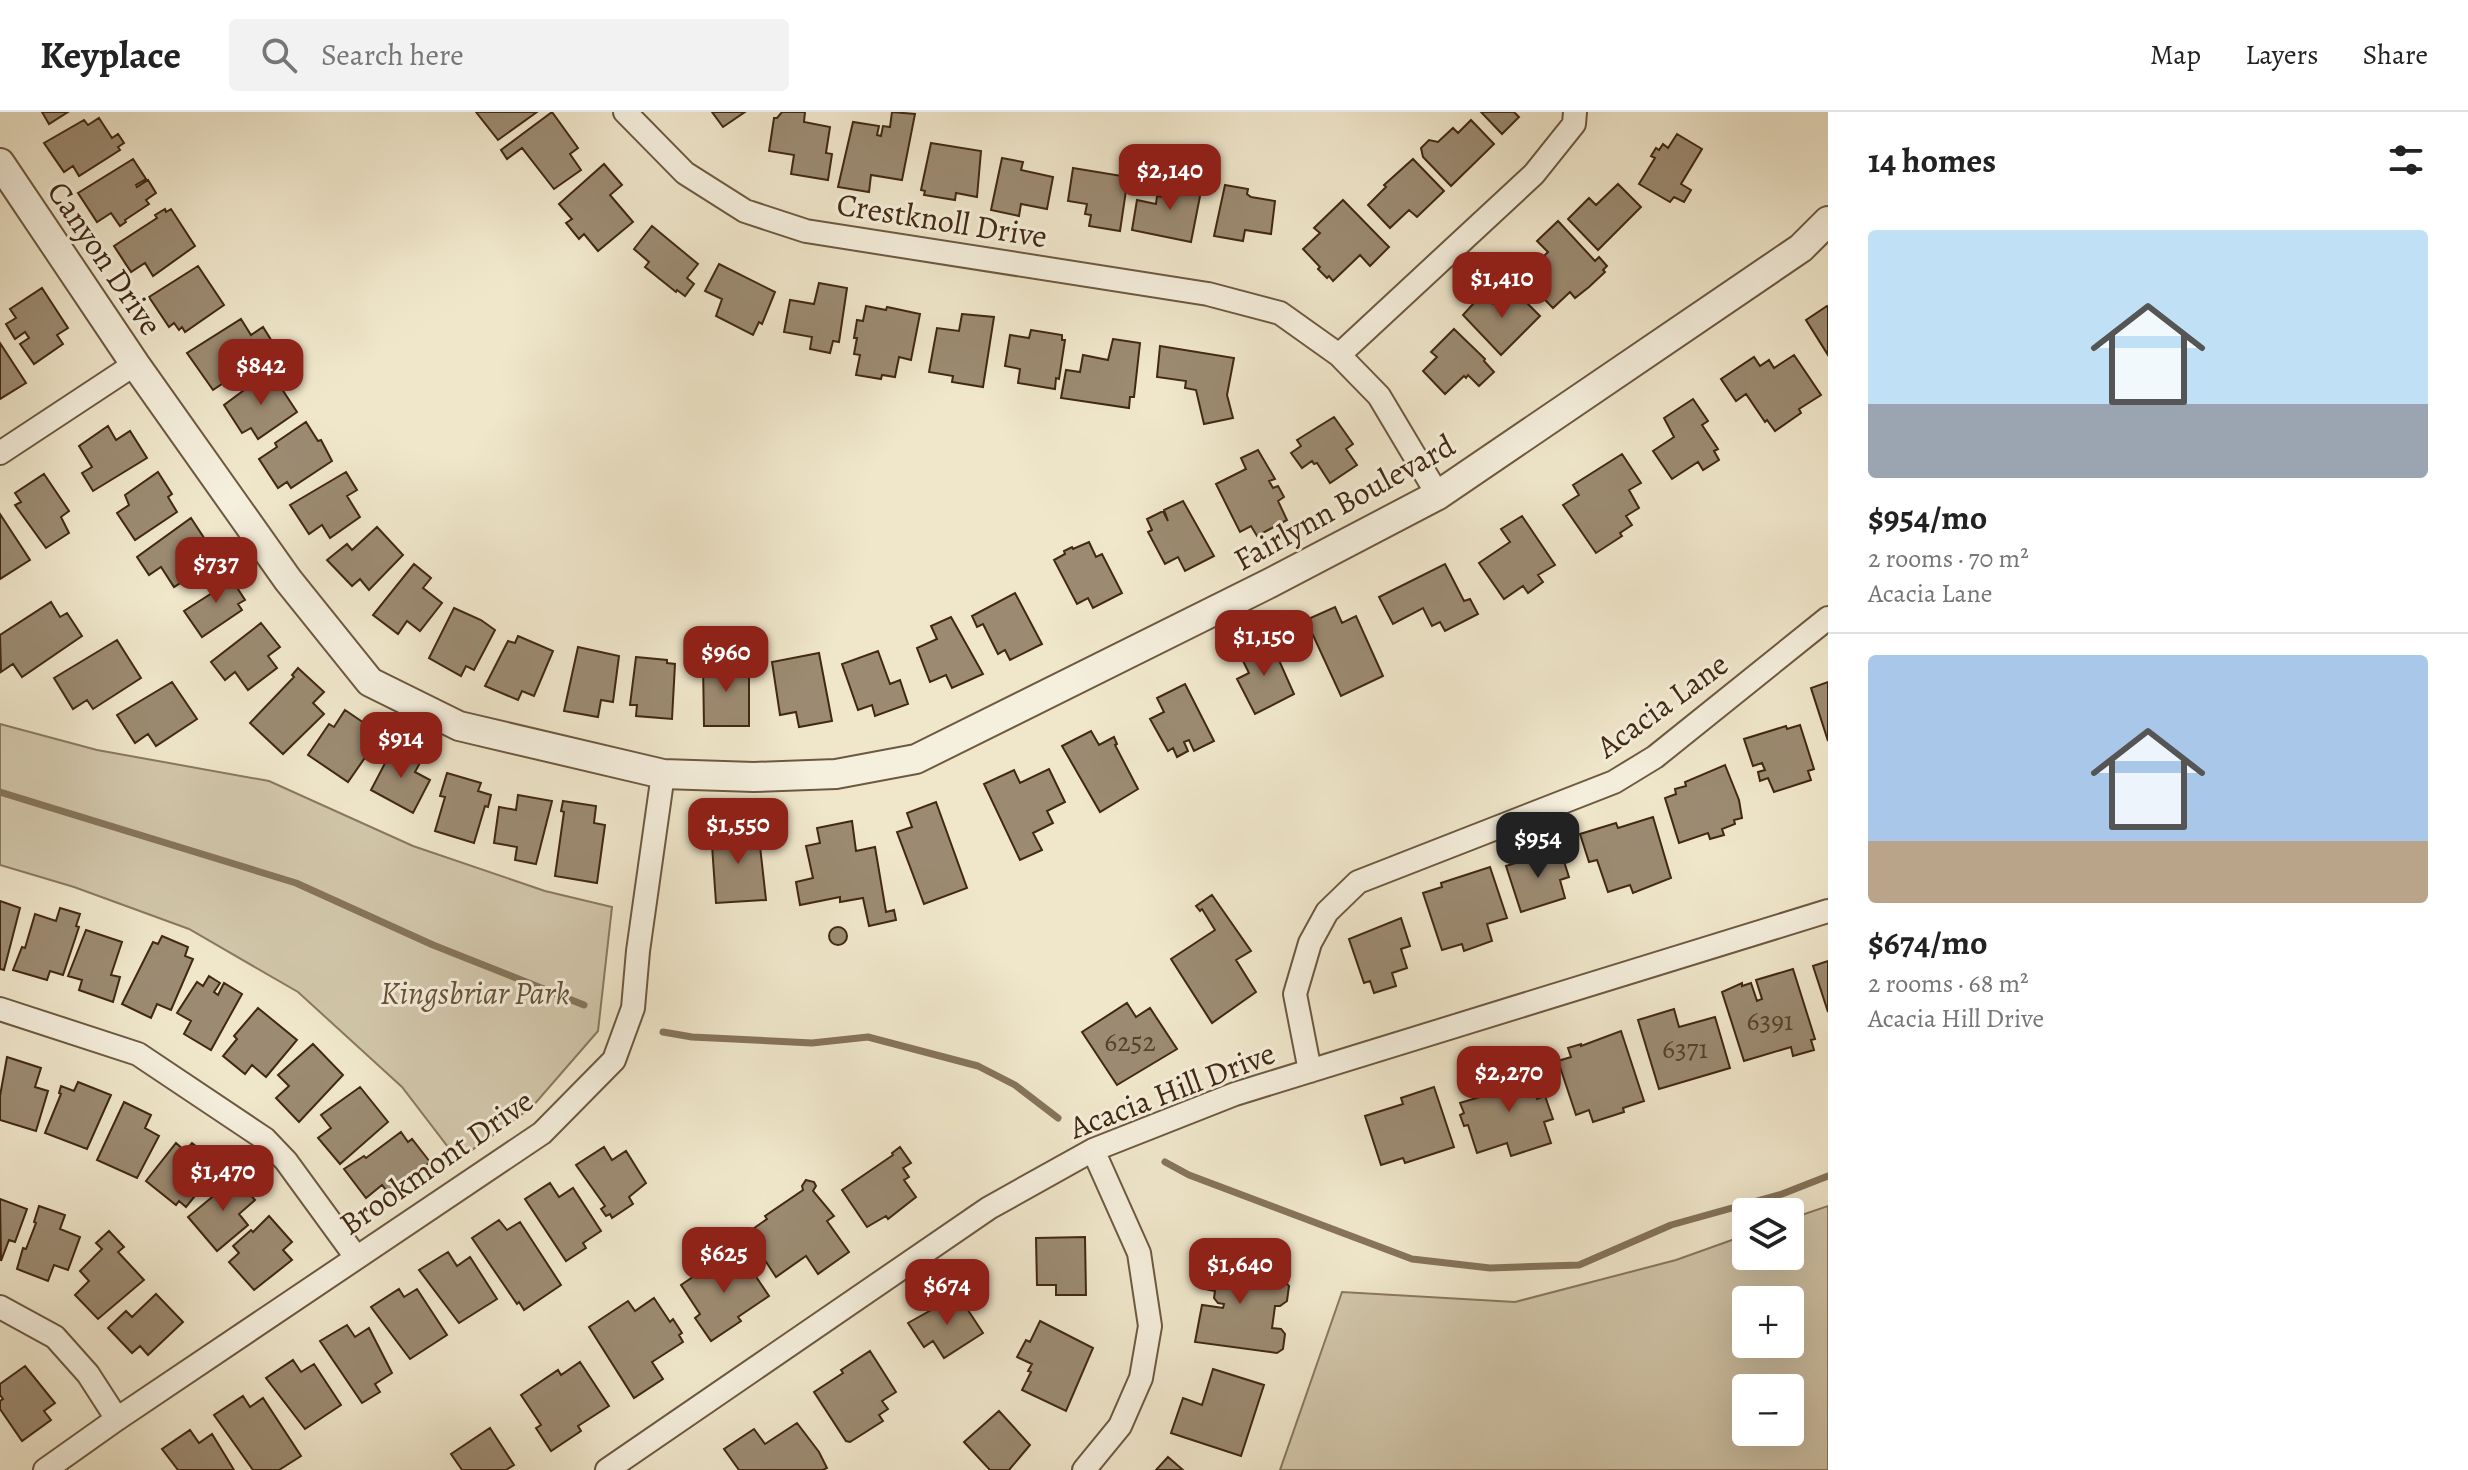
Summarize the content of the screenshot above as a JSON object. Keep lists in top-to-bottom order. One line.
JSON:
{"streets":{"street":["Crestknoll Drive","Canyon Drive","Fairlynn Boulevard","Acacia Lane","Acacia Hill Drive","Brookmont Drive"]},"crossings":[["Crestknoll Drive","Fairlynn Boulevard"],["Canyon Drive","Fairlynn Boulevard"],["Canyon Drive","Brookmont Drive"],["Fairlynn Boulevard","Brookmont Drive"],["Acacia Lane","Acacia Hill Drive"]],"parks":["Kingsbriar Park"],"house_numbers":["6391","6252","6371"],"page":{"header":"Keyplace","search":"Search here","nav":["Map","Layers","Share"],"heading":"14 homes","price":["$2,140","$1,410","$842","$737","$1,150","$960","$914","$1,550","$954","$2,270","$1,470","$625","$1,640","$674"],"list":[{"name":"$954/mo","note":"2 rooms · 70 m² · Acacia Lane"},{"name":"$674/mo","note":"2 rooms · 68 m² · Acacia Hill Drive"}],"map_buttons":["+","−"]}}
